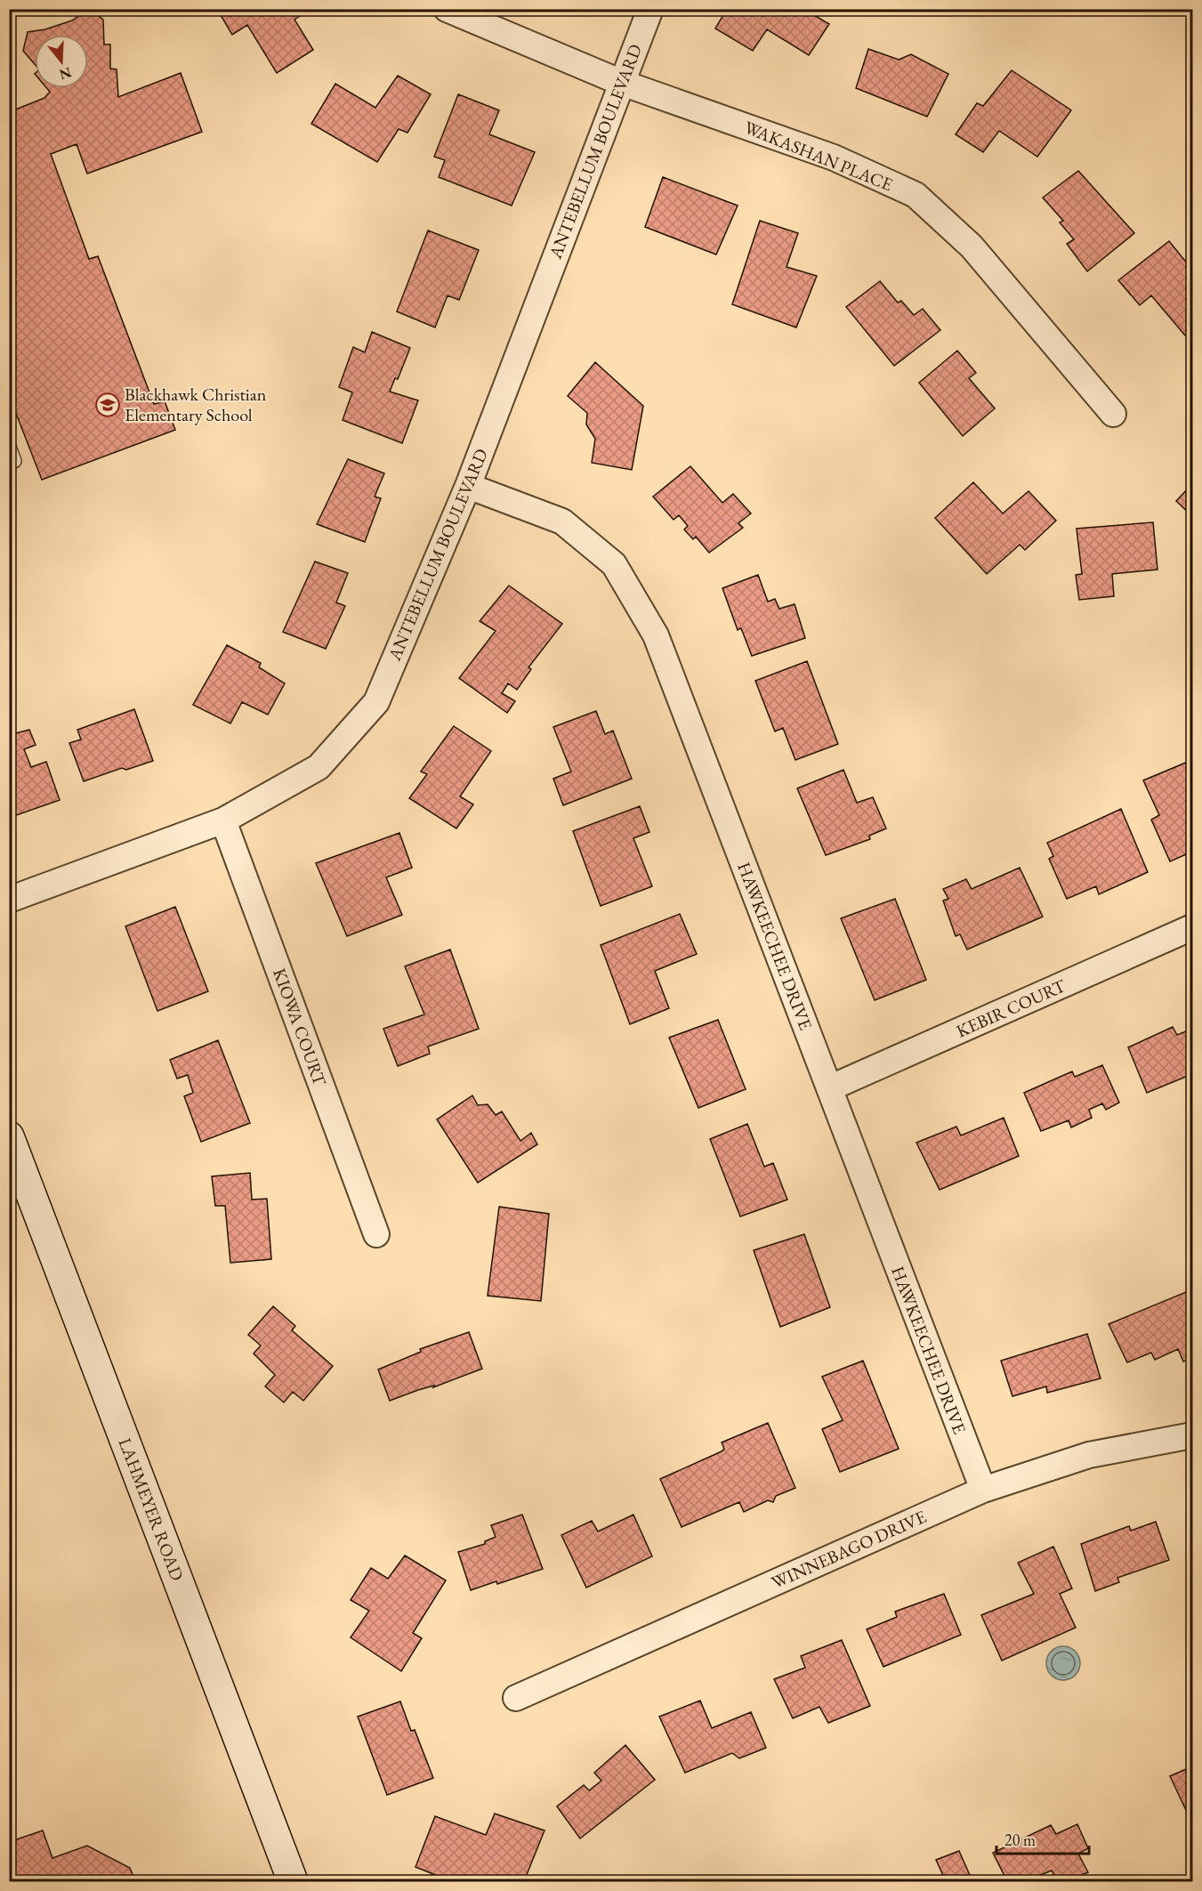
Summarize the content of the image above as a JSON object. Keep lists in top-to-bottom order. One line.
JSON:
{"streets":{"street":["ANTEBELLUM BOULEVARD","WAKASHAN PLACE","HAWKEECHEE DRIVE","KEBIR COURT","KIOWA COURT","LAHMEYER ROAD","WINNEBAGO DRIVE"]},"crossings":[["ANTEBELLUM BOULEVARD","WAKASHAN PLACE"],["ANTEBELLUM BOULEVARD","HAWKEECHEE DRIVE"],["ANTEBELLUM BOULEVARD","KIOWA COURT"],["HAWKEECHEE DRIVE","KEBIR COURT"],["HAWKEECHEE DRIVE","WINNEBAGO DRIVE"]],"places":{"school or university":["Blackhawk Christian Elementary School"]},"scale_bar":"20 m","north":"bottom"}
